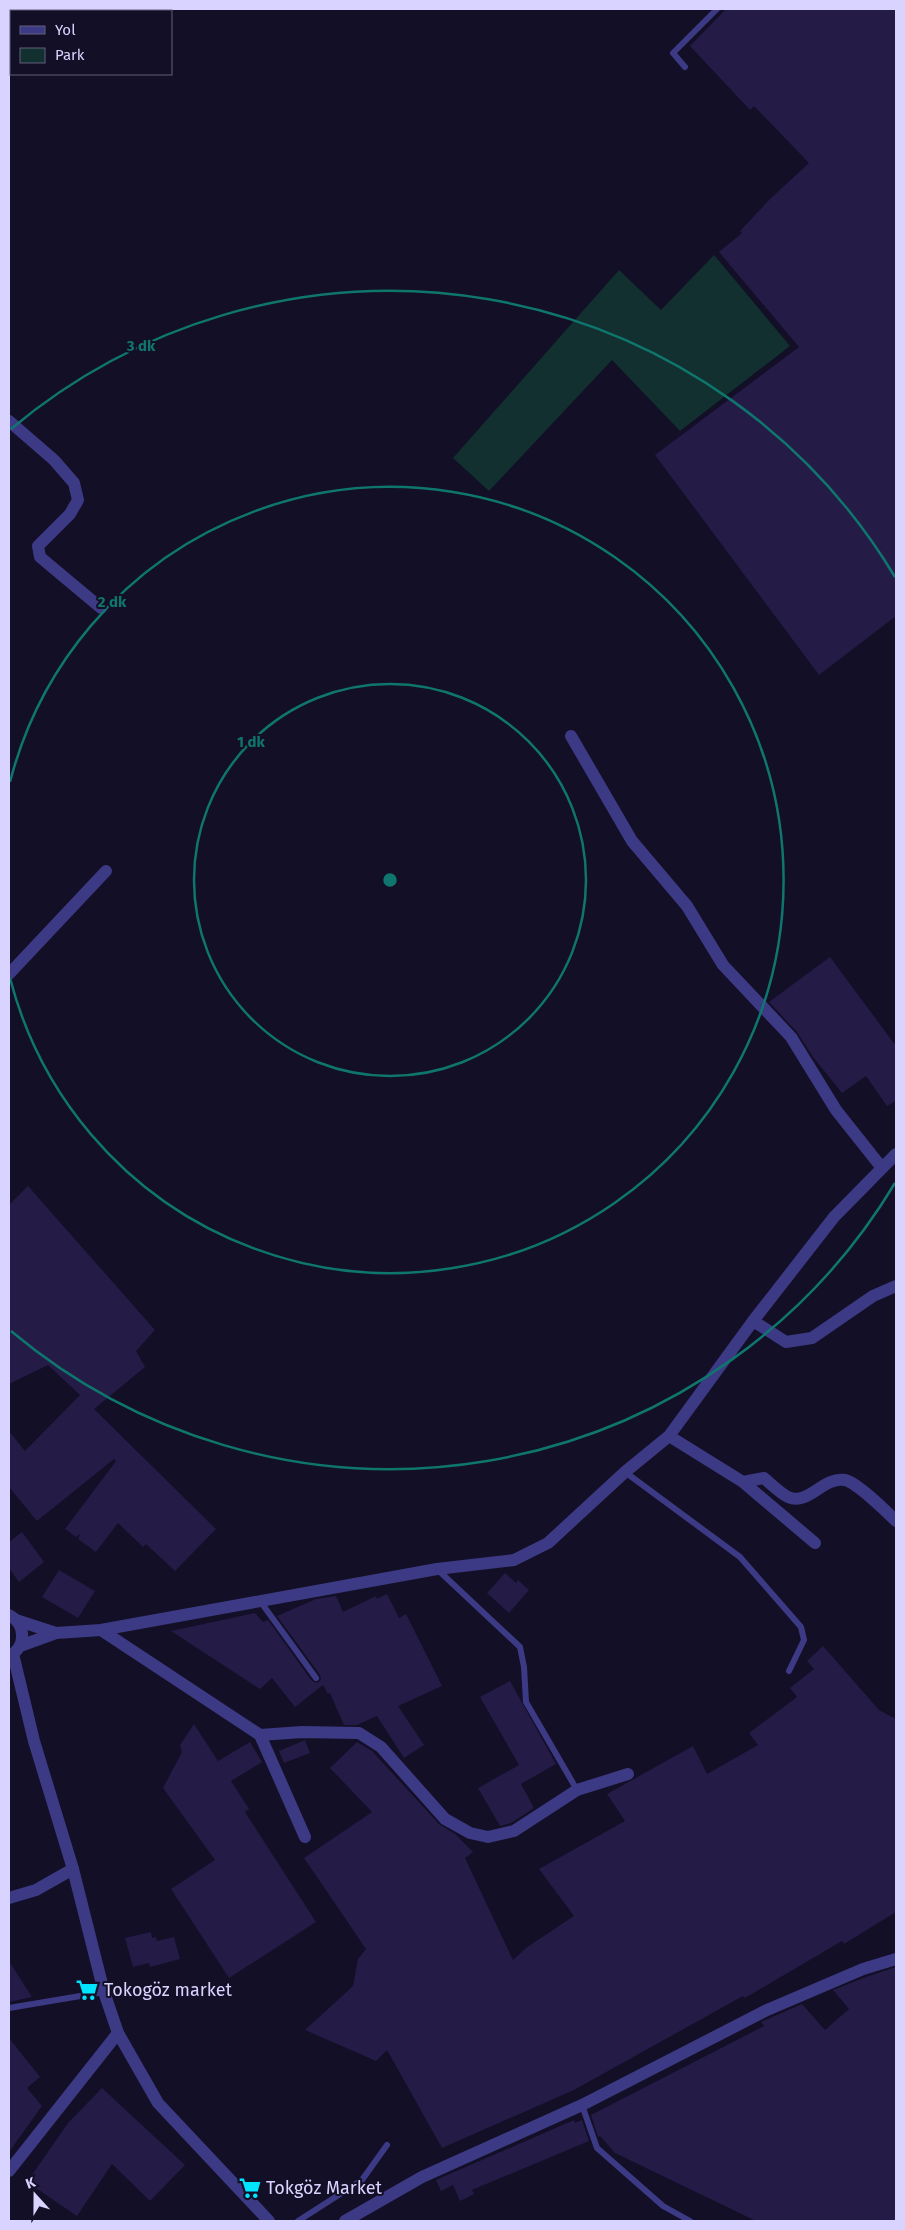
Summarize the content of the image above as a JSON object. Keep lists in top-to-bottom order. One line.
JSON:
{"places":{"supermarket":["Tokogöz market","Tokgöz Market"]},"legend":["Yol","Park"],"north":"top","rings":["3 dk","2 dk","1 dk"]}
